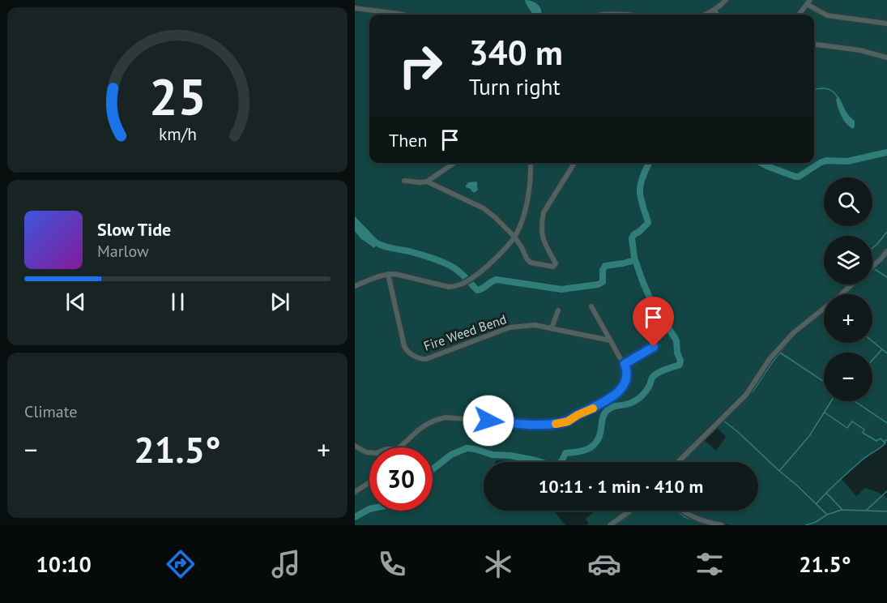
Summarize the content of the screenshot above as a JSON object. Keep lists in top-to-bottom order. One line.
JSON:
{"streets":{"street":["Fire Weed Bend"]},"page":{"turn":["340 m","Turn right"],"then":"Then","map_buttons":["+","−"],"song":["Slow Tide","Marlow"],"tile":"Climate","heat":["−","21.5°","+"],"limit":"30","trip":"10:11 · 1 min · 410 m","tabs":["10:10","21.5°"],"gauge":["25","km/h"]}}
